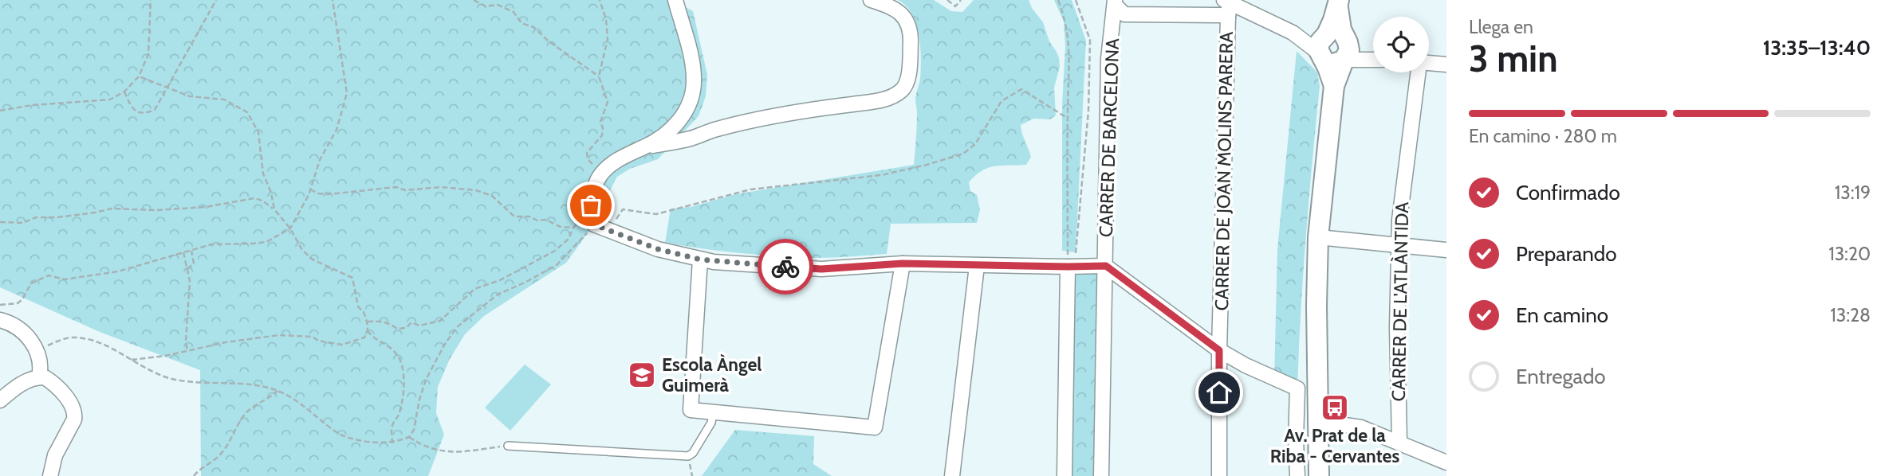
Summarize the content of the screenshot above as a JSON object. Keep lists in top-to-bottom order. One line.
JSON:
{"streets":{"street":["CARRER DE BARCELONA","CARRER DE JOAN MOLINS PARERA","CARRER DE L'ATLÀNTIDA"]},"places":{"school or university":["Escola Àngel Guimerà"],"bus stop":["Av. Prat de la Riba - Cervantes"]},"page":{"heading":["3 min","Llega en","13:35–13:40"],"bar":"En camino · 280 m","list":[["Confirmado","13:19"],["Preparando","13:20"],["En camino","13:28"],"Entregado"]}}
